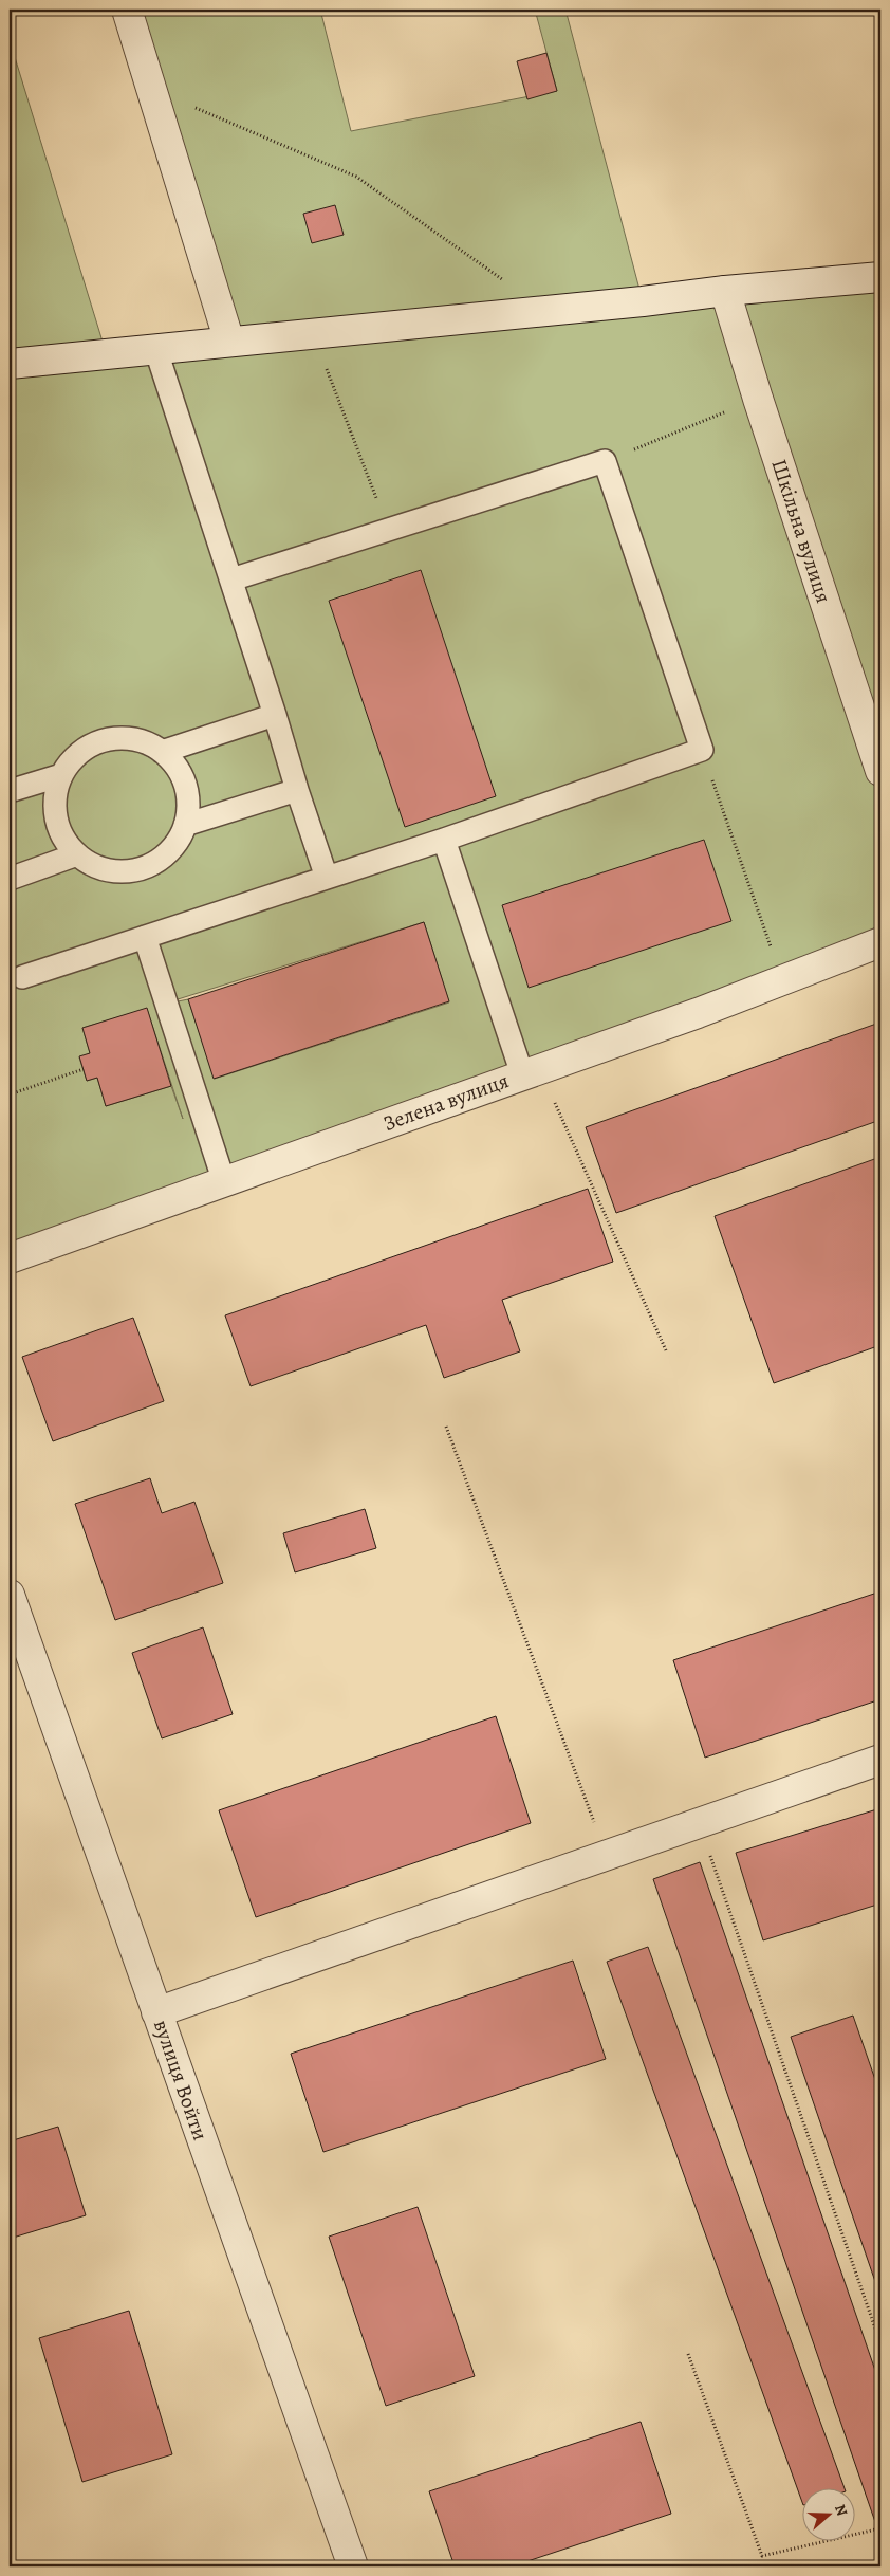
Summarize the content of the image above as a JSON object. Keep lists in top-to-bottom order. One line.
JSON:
{"streets":{"street":["Шкільна вулиця","Зелена вулиця","вулиця Войти"]},"north":"right"}
